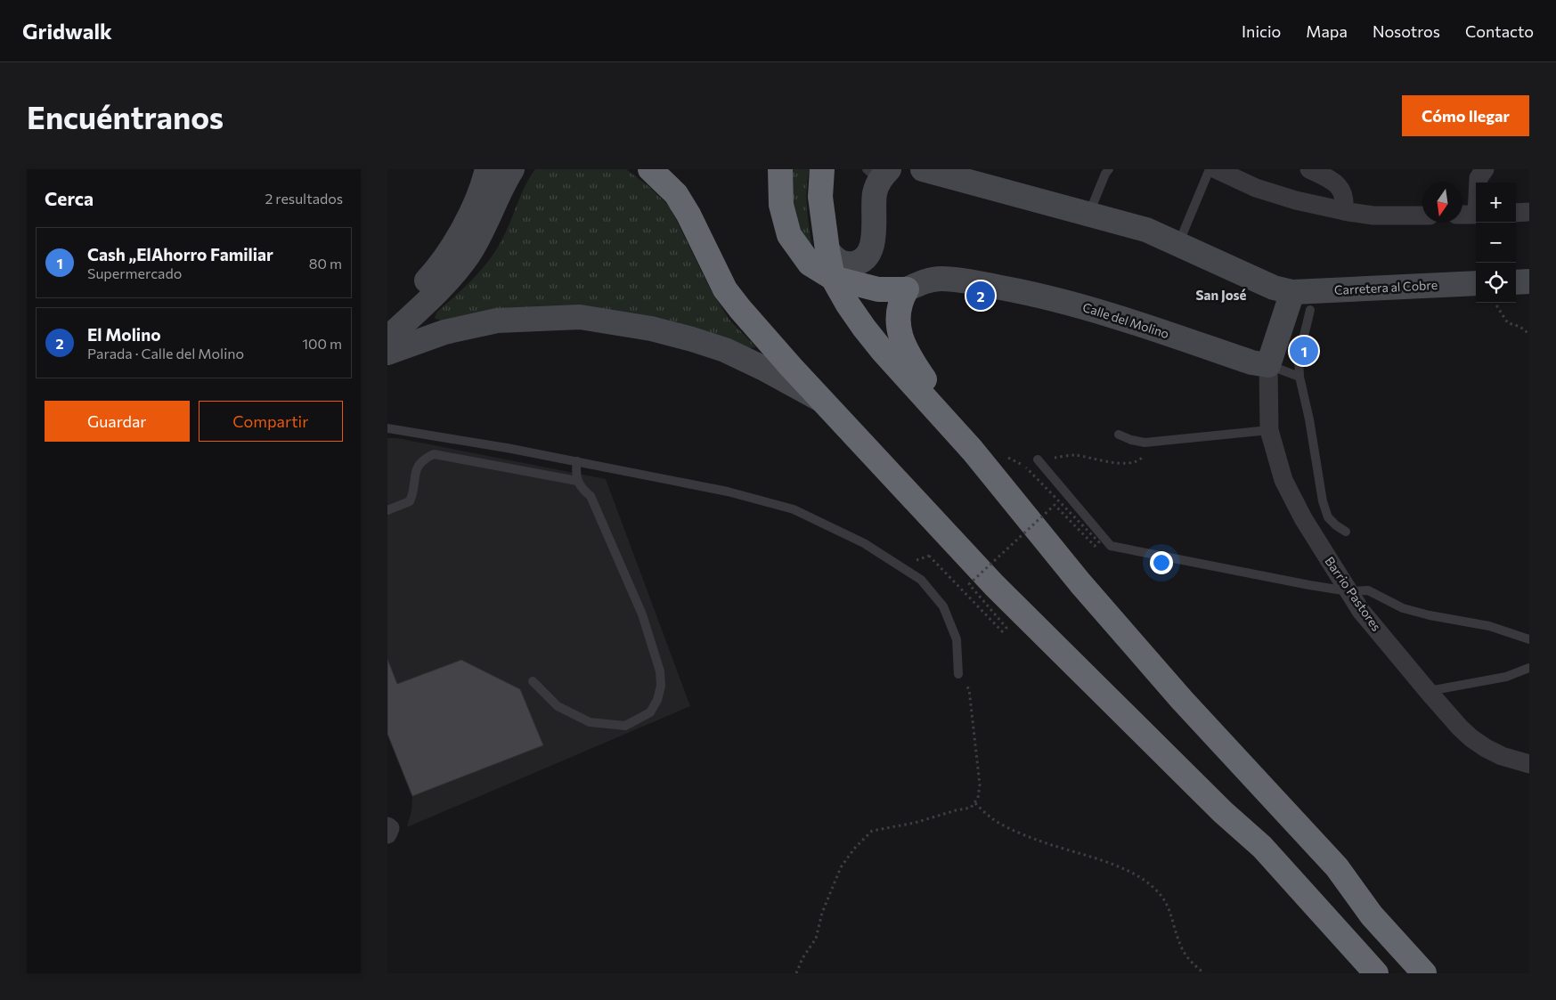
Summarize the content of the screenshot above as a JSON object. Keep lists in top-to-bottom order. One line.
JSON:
{"streets":{"street":["Carretera al Cobre","Calle del Molino","Barrio Pastores"]},"crossings":[["Calle del Molino","Barrio Pastores"]],"districts":["San José"],"north":"bottom","page":{"header":"Gridwalk","nav":["Inicio","Mapa","Nosotros","Contacto"],"buttons":["Cómo llegar",["Guardar","Compartir"]],"title":"Encuéntranos","heading":["Cerca","2 resultados"],"map_buttons":["+","−"],"list":[{"mark":"1","name":"Cash „ElAhorro Familiar","note":"Supermercado","value":"80 m"},{"mark":"2","name":"El Molino","note":"Parada · Calle del Molino","value":"100 m"}],"pins":["2","1"]}}
